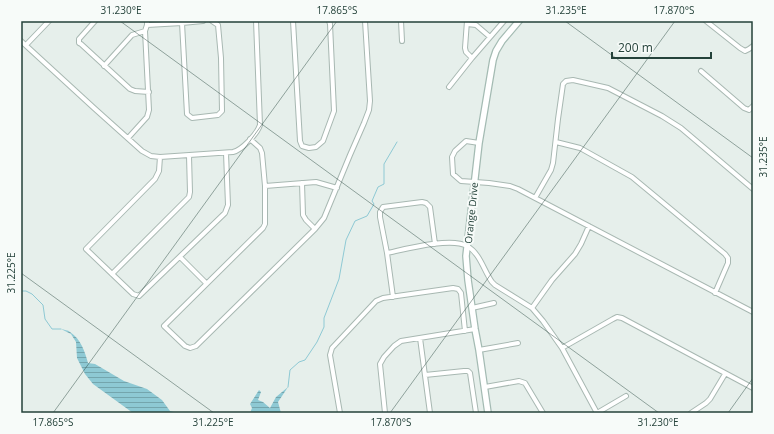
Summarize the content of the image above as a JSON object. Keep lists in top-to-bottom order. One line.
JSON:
{"streets":{"street":["Orange Drive"]},"scale_bar":"200 m","coordinates":["31.230°E","17.865°S","31.235°E","17.870°S","31.225°E"]}
